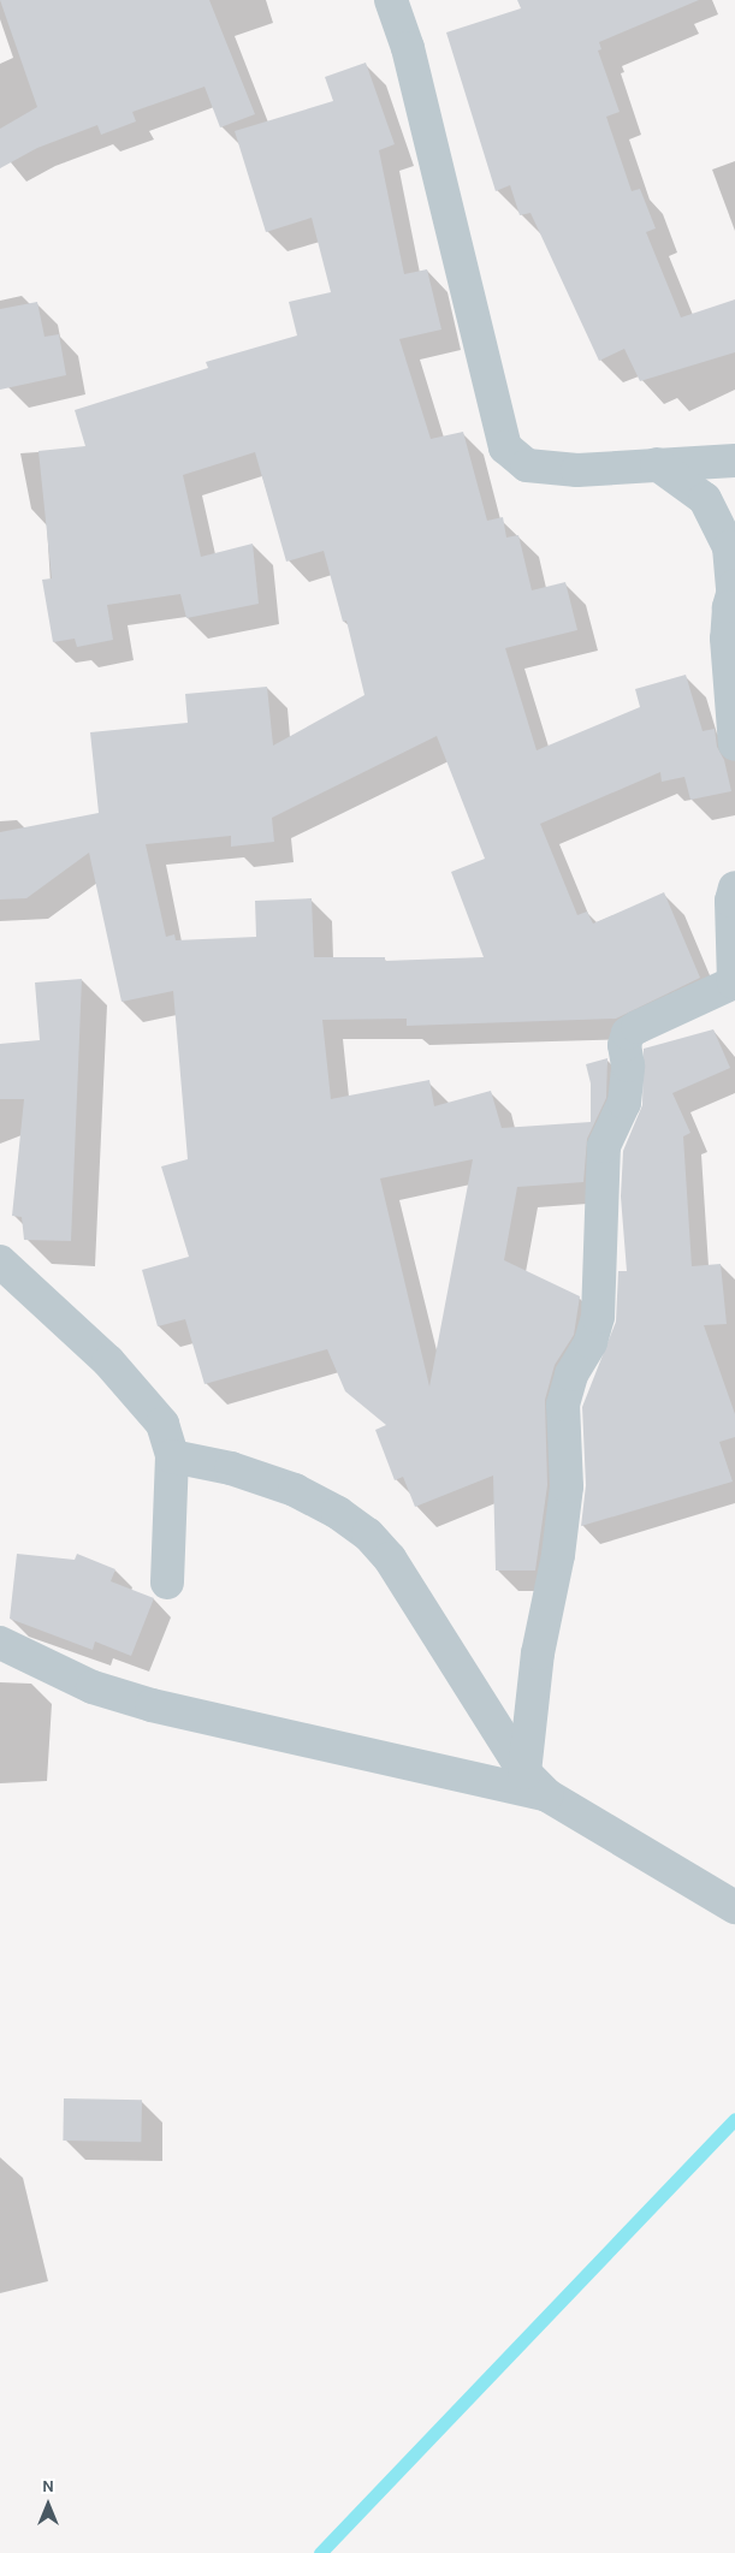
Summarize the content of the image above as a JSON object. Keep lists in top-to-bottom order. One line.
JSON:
{"north":"top"}
